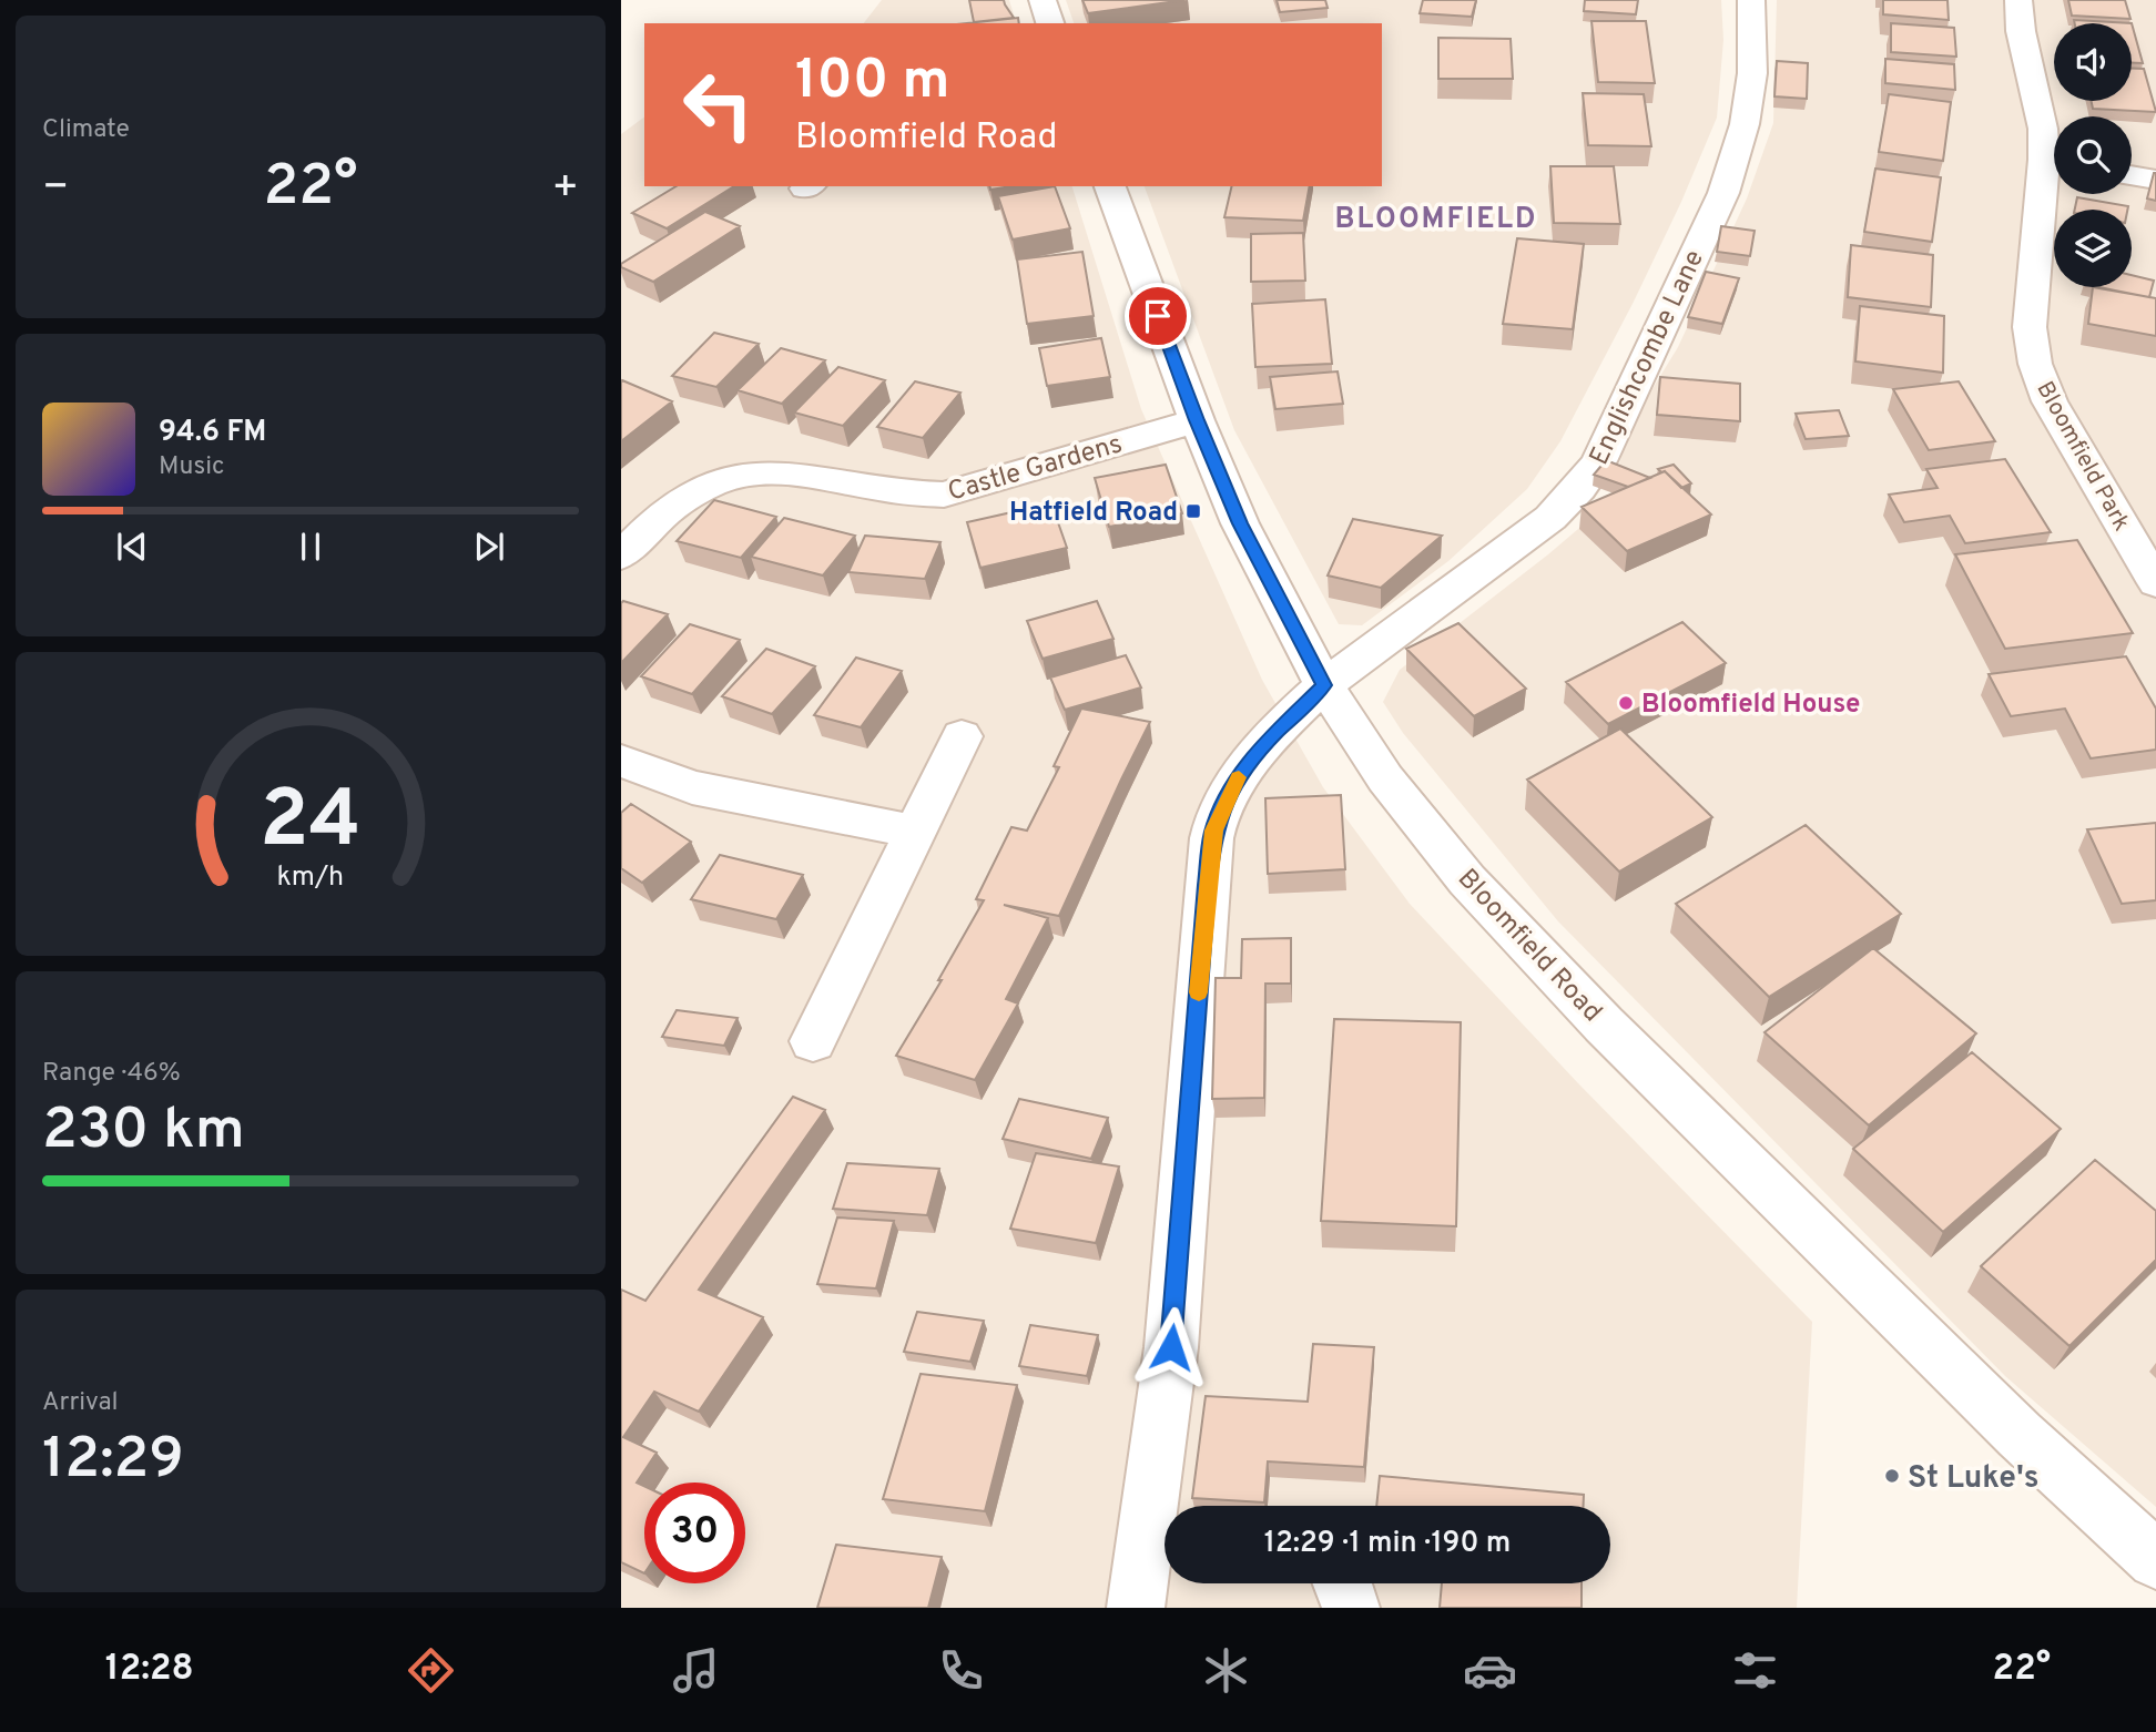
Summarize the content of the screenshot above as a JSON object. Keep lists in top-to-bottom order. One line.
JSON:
{"streets":{"street":["Englishcombe Lane","Bloomfield Park","Castle Gardens","Bloomfield Road"]},"crossings":[["Englishcombe Lane","Bloomfield Road"],["Castle Gardens","Bloomfield Road"]],"districts":["BLOOMFIELD"],"places":{"transit":["Hatfield Road"],"other":["Bloomfield House","St Luke's"]},"page":{"tile":["Climate",["Range · 46%","230 km"],["Arrival","12:29"]],"turn":["100 m","Bloomfield Road"],"heat":["−","22°","+"],"song":["94.6 FM","Music"],"limit":"30","trip":"12:29 · 1 min · 190 m","tabs":["12:28","22°"],"gauge":["24","km/h"]}}
